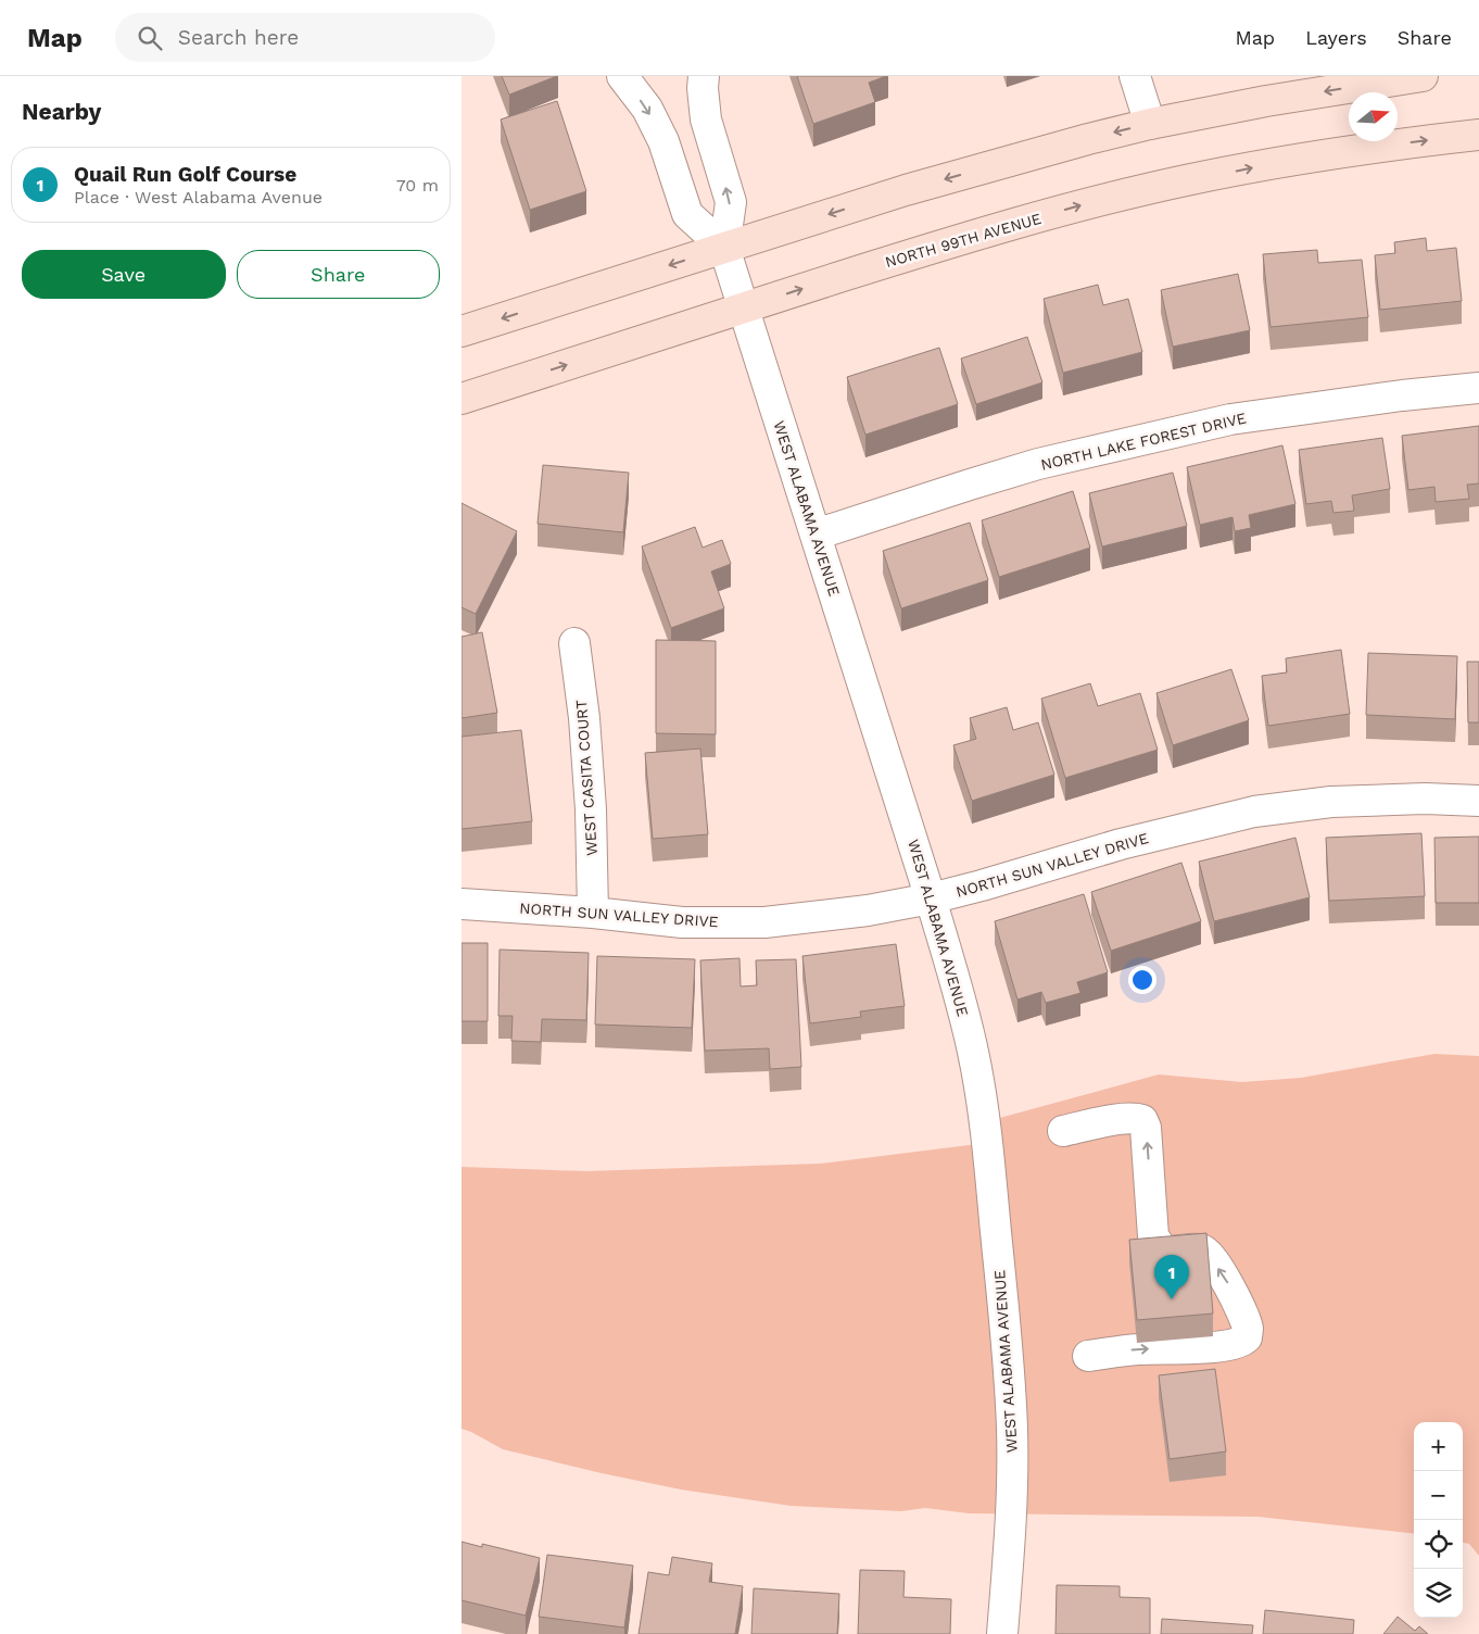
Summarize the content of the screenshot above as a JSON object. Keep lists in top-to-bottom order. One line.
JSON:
{"streets":{"main road":["NORTH 99TH AVENUE"],"street":["NORTH LAKE FOREST DRIVE","WEST ALABAMA AVENUE","WEST CASITA COURT","NORTH SUN VALLEY DRIVE"]},"crossings":[["NORTH 99TH AVENUE","WEST ALABAMA AVENUE"],["NORTH LAKE FOREST DRIVE","WEST ALABAMA AVENUE"],["WEST ALABAMA AVENUE","NORTH SUN VALLEY DRIVE"],["WEST CASITA COURT","NORTH SUN VALLEY DRIVE"]],"north":"right","page":{"header":"Map","search":"Search here","nav":["Map","Layers","Share"],"heading":"Nearby","list":[{"mark":"1","name":"Quail Run Golf Course","note":"Place · West Alabama Avenue","value":"70 m"}],"buttons":["Save","Share"],"pins":"1","map_buttons":["+","−"]}}
